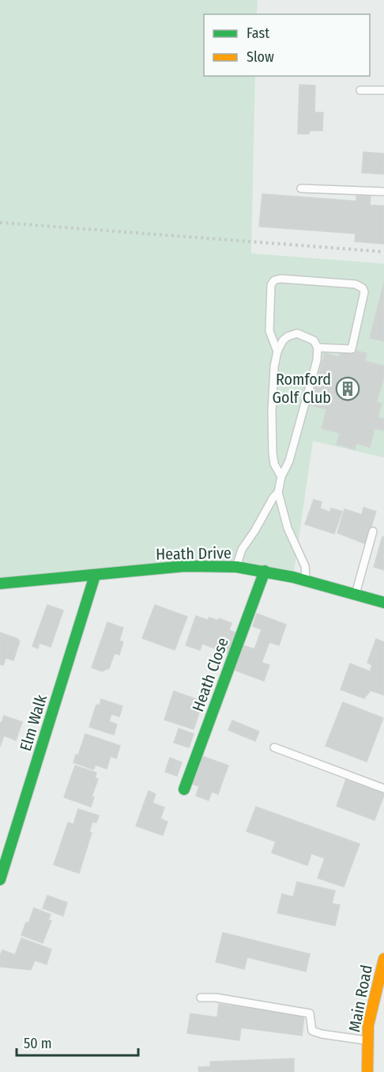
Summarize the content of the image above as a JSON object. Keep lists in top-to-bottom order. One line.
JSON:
{"streets":{"street":["Heath Drive","Heath Close","Elm Walk","Main Road"]},"crossings":[["Heath Drive","Heath Close"],["Heath Drive","Elm Walk"]],"places":{"building":["Romford Golf Club"]},"legend":["Fast","Slow"],"scale_bar":"50 m"}
